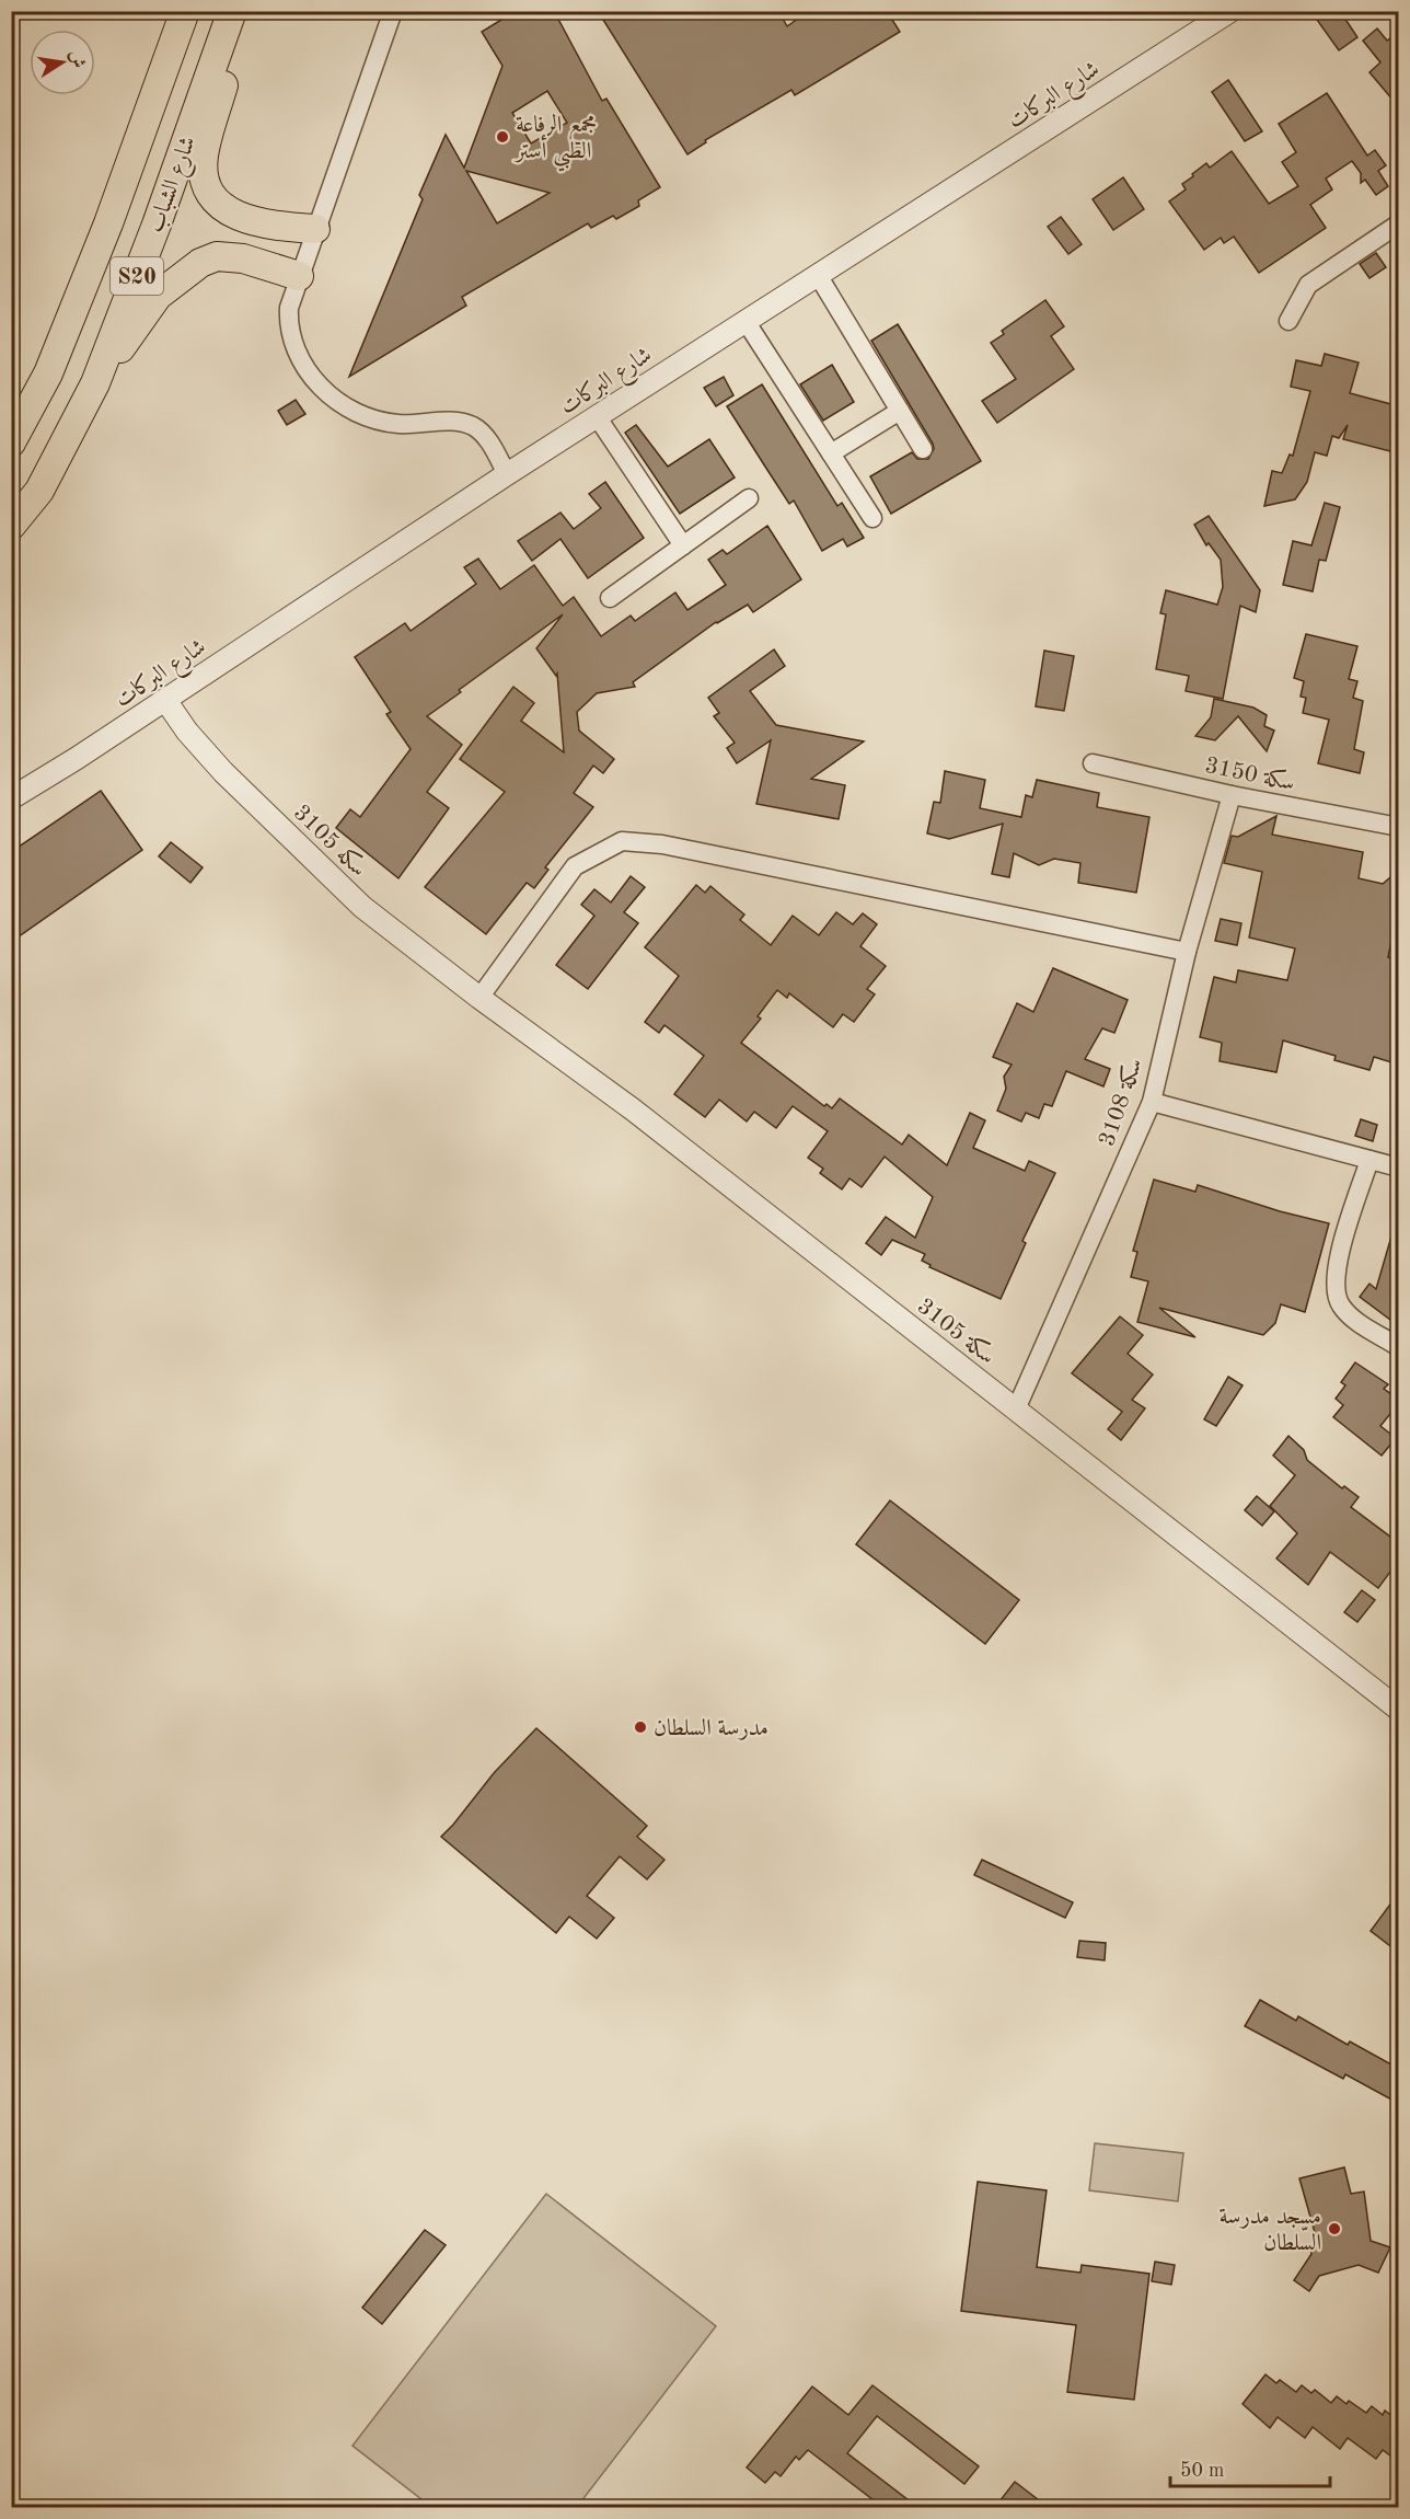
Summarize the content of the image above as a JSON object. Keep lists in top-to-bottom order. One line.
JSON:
{"streets":{"main road":["شارع الشباب","S20"],"street":["شارع البركات","سكة 3150","سكه 3105","سكة 3108","سكة 3105"]},"crossings":[["شارع البركات","سكه 3105"],["سكة 3150","سكة 3108"],["سكه 3105","سكة 3105"],["سكة 3108","سكة 3105"]],"places":["مجمع الرفاعة الطبي أستر","مدرسة السلطان","مسجد مدرسة السّلطان"],"scale_bar":"50 m","north":"right"}
